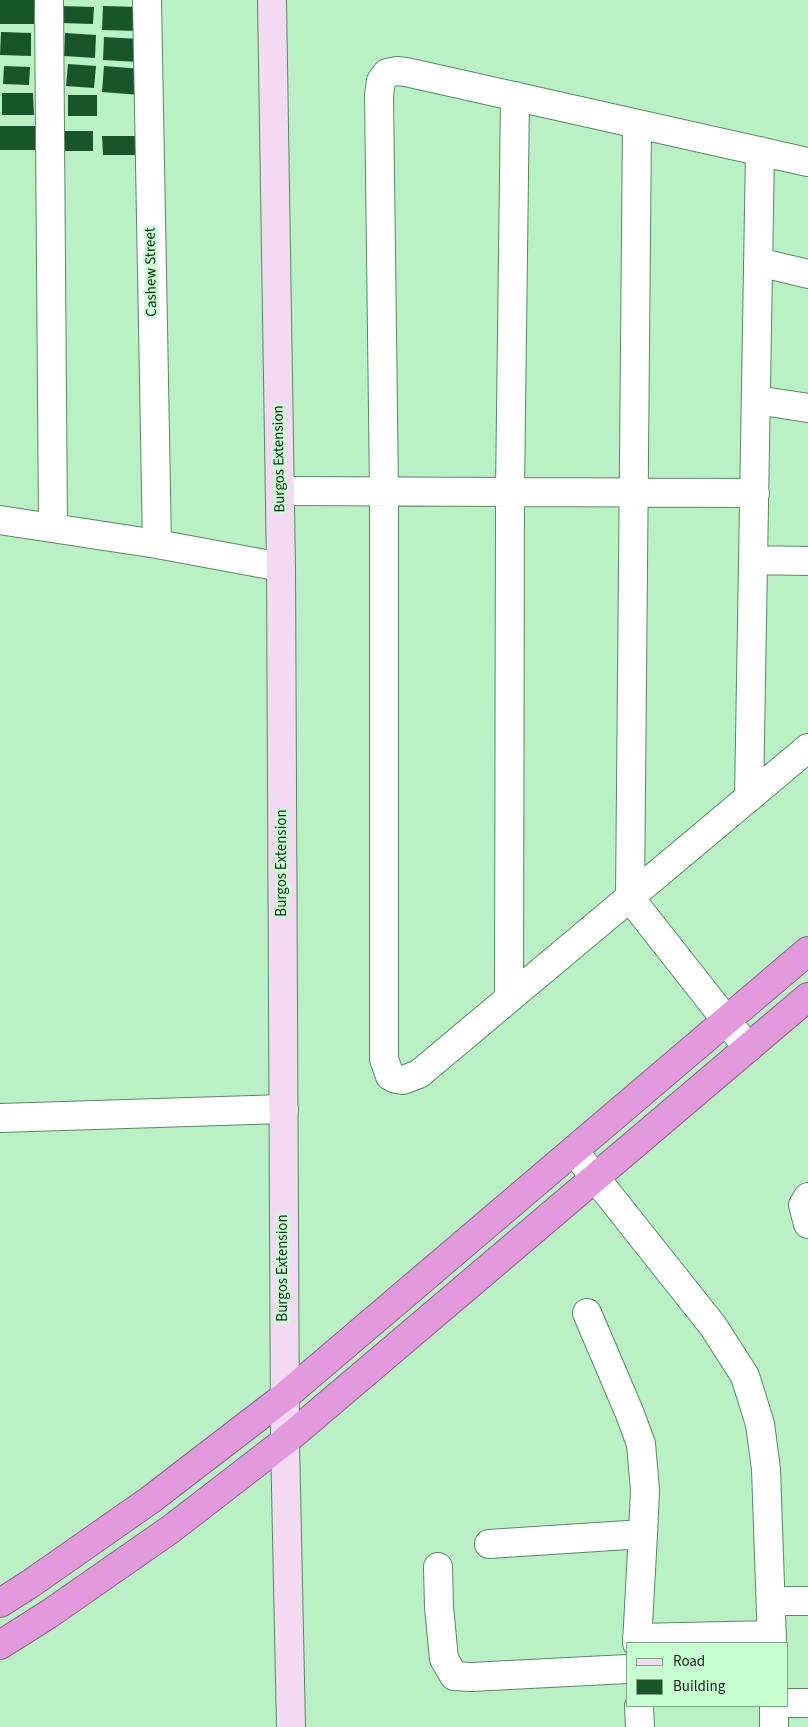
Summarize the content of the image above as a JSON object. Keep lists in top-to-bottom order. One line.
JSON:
{"streets":{"main road":["Burgos Extension"],"street":["Cashew Street"]},"legend":["Road","Building"]}
